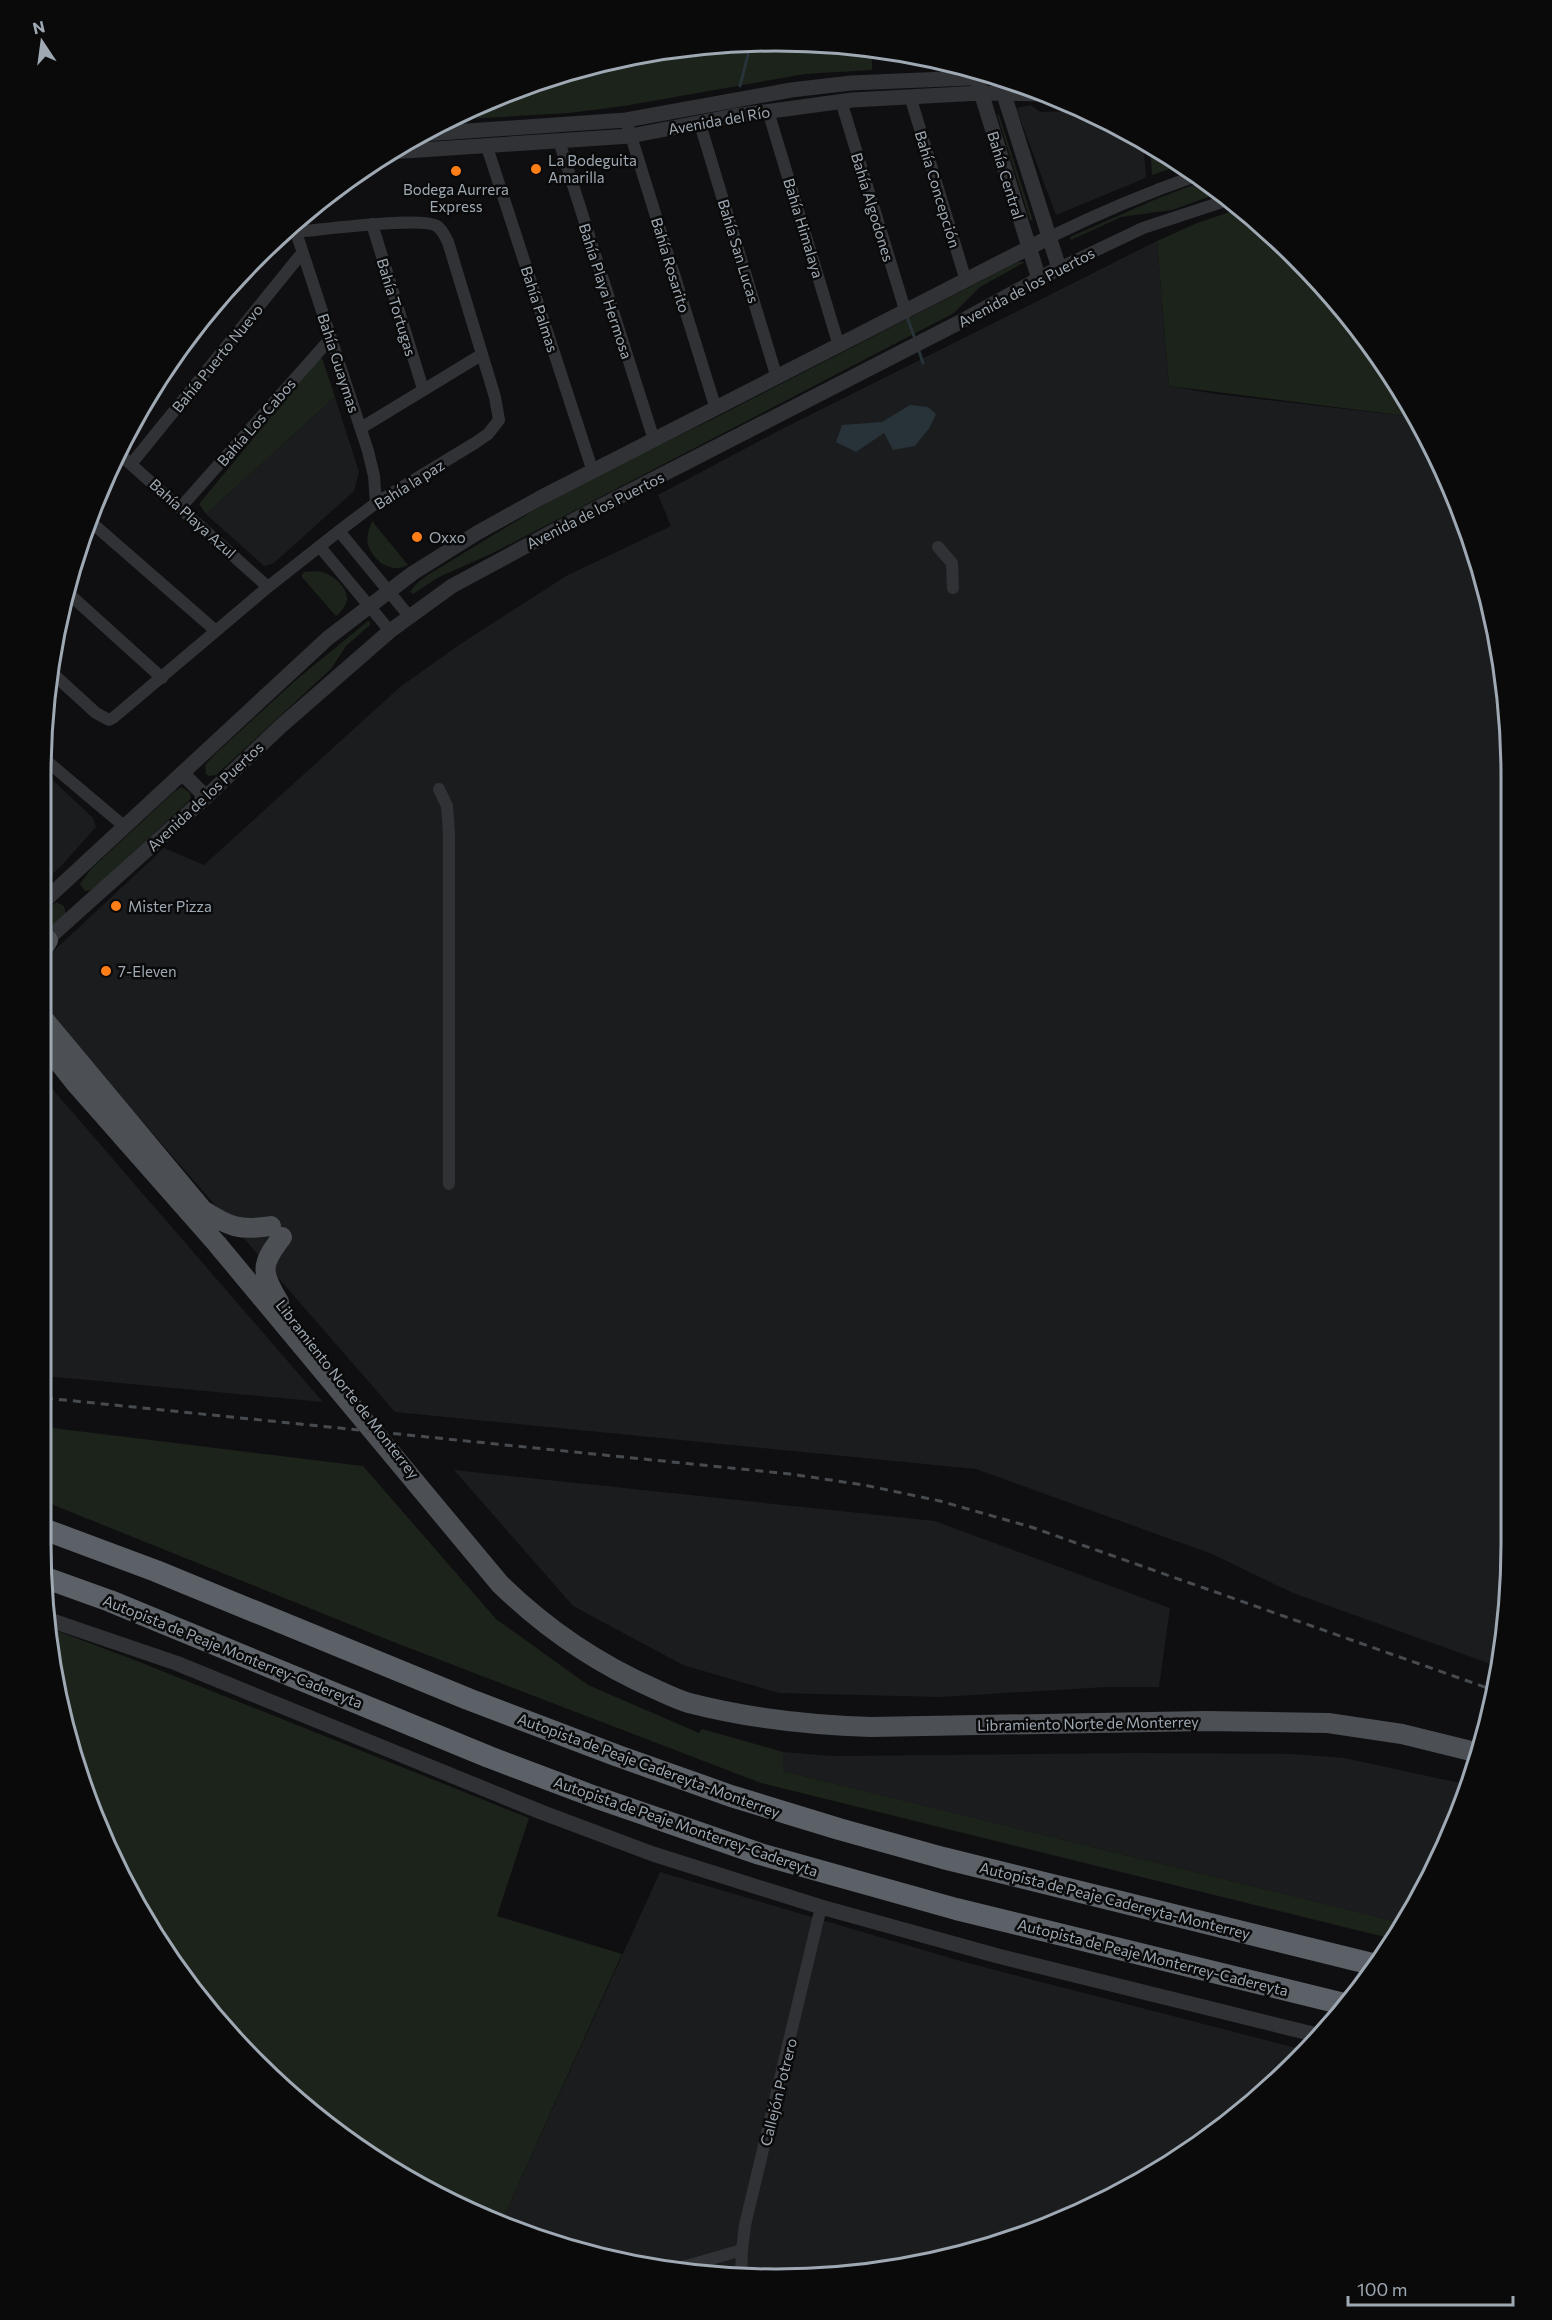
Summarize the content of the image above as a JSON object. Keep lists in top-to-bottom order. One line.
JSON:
{"streets":{"highway":["Autopista de Peaje Monterrey-Cadereyta","Autopista de Peaje Cadereyta-Monterrey"],"main road":["Libramiento Norte de Monterrey"],"street":["Avenida del Río","Bahía Central","Bahía Concepción","Bahía Algodones","Bahía Himalaya","Bahía San Lucas","Bahía Rosarito","Avenida de los Puertos","Bahía Playa Hermosa","Bahía Tortugas","Bahía Palmas","Bahía Puerto Nuevo","Bahía Guaymas","Bahía Los Cabos","Bahía la paz","Bahía Playa Azul","Callejón Potrero"]},"crossings":[["Avenida del Río","Bahía Central"],["Avenida del Río","Bahía Concepción"],["Avenida del Río","Bahía Algodones"],["Avenida del Río","Bahía Himalaya"],["Avenida del Río","Bahía San Lucas"],["Avenida del Río","Bahía Rosarito"],["Avenida del Río","Bahía Playa Hermosa"],["Avenida del Río","Bahía Palmas"],["Bahía Central","Avenida de los Puertos"],["Bahía Tortugas","Bahía la paz"],["Bahía Puerto Nuevo","Bahía Guaymas"],["Bahía Puerto Nuevo","Bahía Playa Azul"],["Bahía Guaymas","Bahía Los Cabos"],["Bahía Guaymas","Bahía la paz"],["Bahía Los Cabos","Bahía Playa Azul"],["Bahía la paz","Bahía Playa Azul"]],"places":["La Bodeguita Amarilla","Bodega Aurrera Express","Oxxo","Mister Pizza","7-Eleven"],"scale_bar":"100 m","north":"top"}
